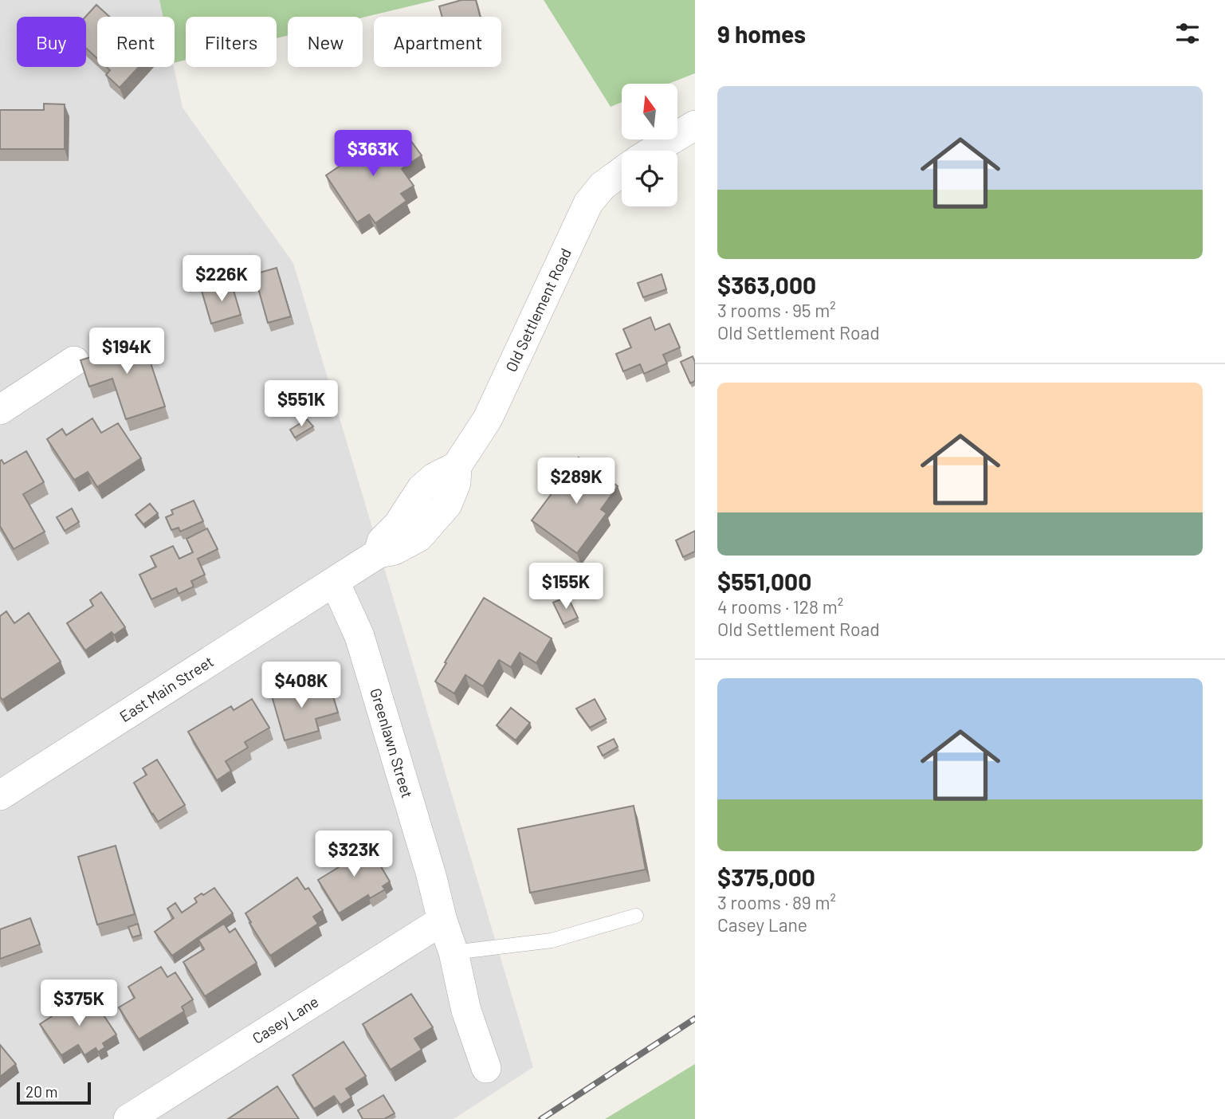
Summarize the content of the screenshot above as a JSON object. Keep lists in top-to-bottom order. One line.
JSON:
{"streets":{"street":["Old Settlement Road","East Main Street","Greenlawn Street","Casey Lane"]},"crossings":[["Old Settlement Road","East Main Street"],["Old Settlement Road","Greenlawn Street"],["East Main Street","Greenlawn Street"],["Greenlawn Street","Casey Lane"]],"scale_bar":"20 m","north":"top","page":{"heading":"9 homes","chip":["Buy","Rent","Filters","New","Apartment"],"list":[{"name":"$363,000","note":"3 rooms · 95 m² · Old Settlement Road"},{"name":"$551,000","note":"4 rooms · 128 m² · Old Settlement Road"},{"name":"$375,000","note":"3 rooms · 89 m² · Casey Lane"}],"price":["$363K","$226K","$194K","$551K","$289K","$155K","$408K","$323K","$375K"],"scale":"20 m"}}
